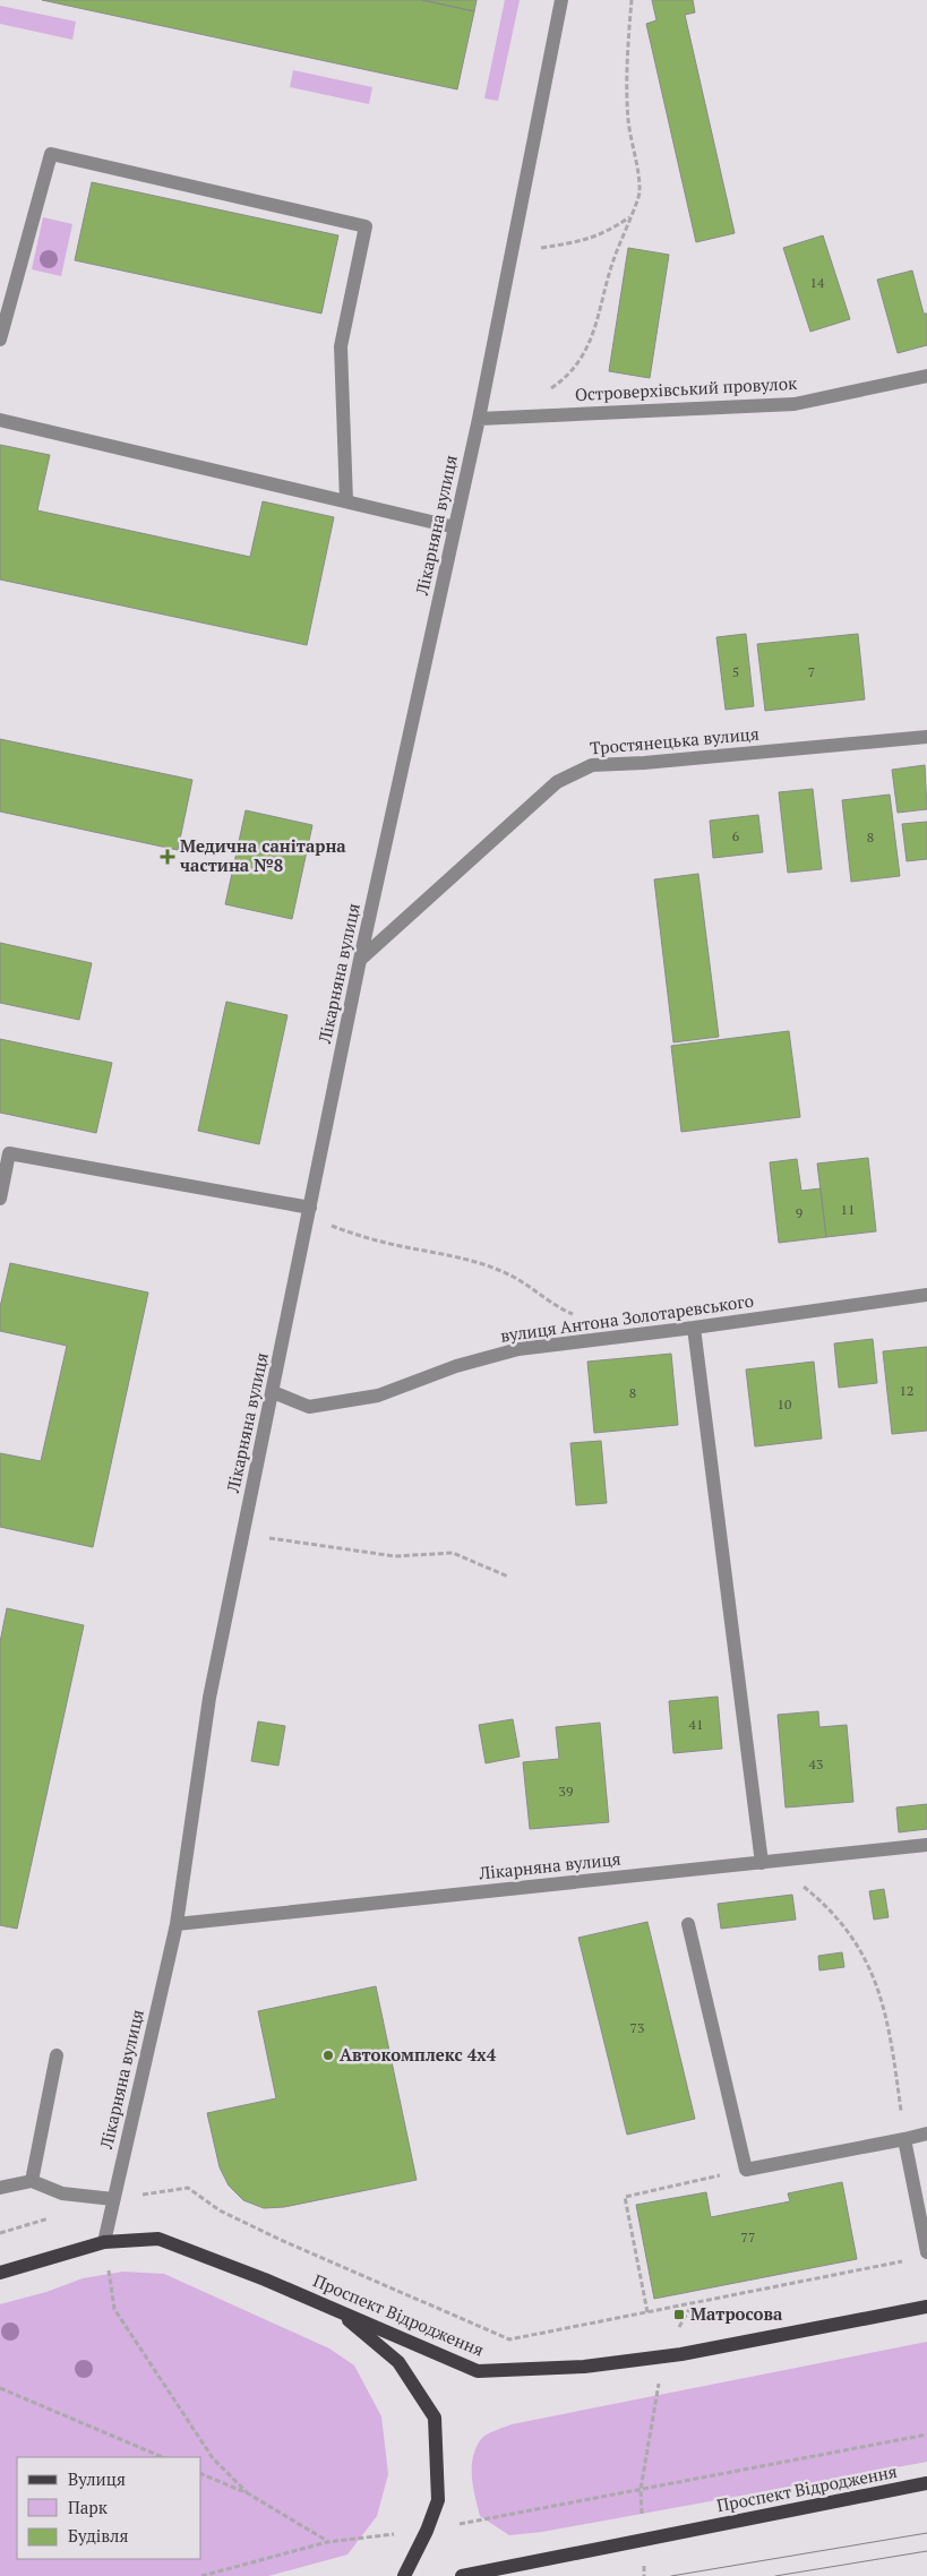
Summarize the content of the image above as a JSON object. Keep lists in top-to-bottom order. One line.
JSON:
{"streets":{"main road":["Проспект Відродження"],"street":["Островерхівський провулок","Лікарняна вулиця","Тростянецька вулиця","вулиця Антона Золотаревського"]},"crossings":[["Островерхівський провулок","Лікарняна вулиця"],["Лікарняна вулиця","Тростянецька вулиця"],["Лікарняна вулиця","вулиця Антона Золотаревського"],["Лікарняна вулиця","Проспект Відродження"]],"places":{"health":["Медична санітарна частина №8"],"other":["Автокомплекс 4x4"],"transit":["Матросова"]},"house_numbers":["14","5","7","6","8","11","9","12","8","10","41","43","39","73","77"],"legend":["Вулиця","Парк","Будівля"]}
